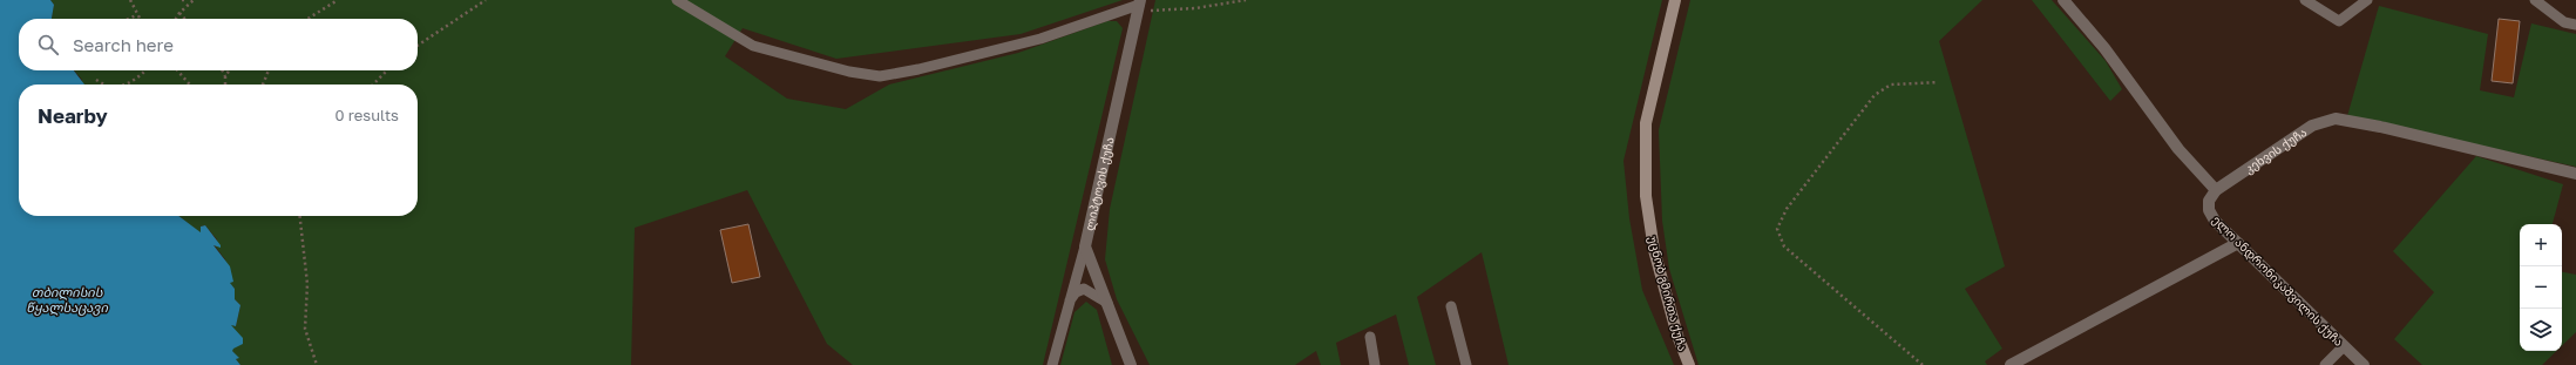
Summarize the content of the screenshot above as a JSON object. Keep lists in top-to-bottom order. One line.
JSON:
{"streets":{"main road":["უცნობ გმირთა ქუჩა"],"street":["კეხვის ქუჩა","ლიპტოვის ქუჩა","ელო ანდრონიკაშვილის ქუჩა"]},"crossings":[["კეხვის ქუჩა","ელო ანდრონიკაშვილის ქუჩა"]],"water":["თბილისის წყალსაცავი"],"page":{"search":"Search here","heading":["Nearby","0 results"],"map_buttons":["+","−"]}}
